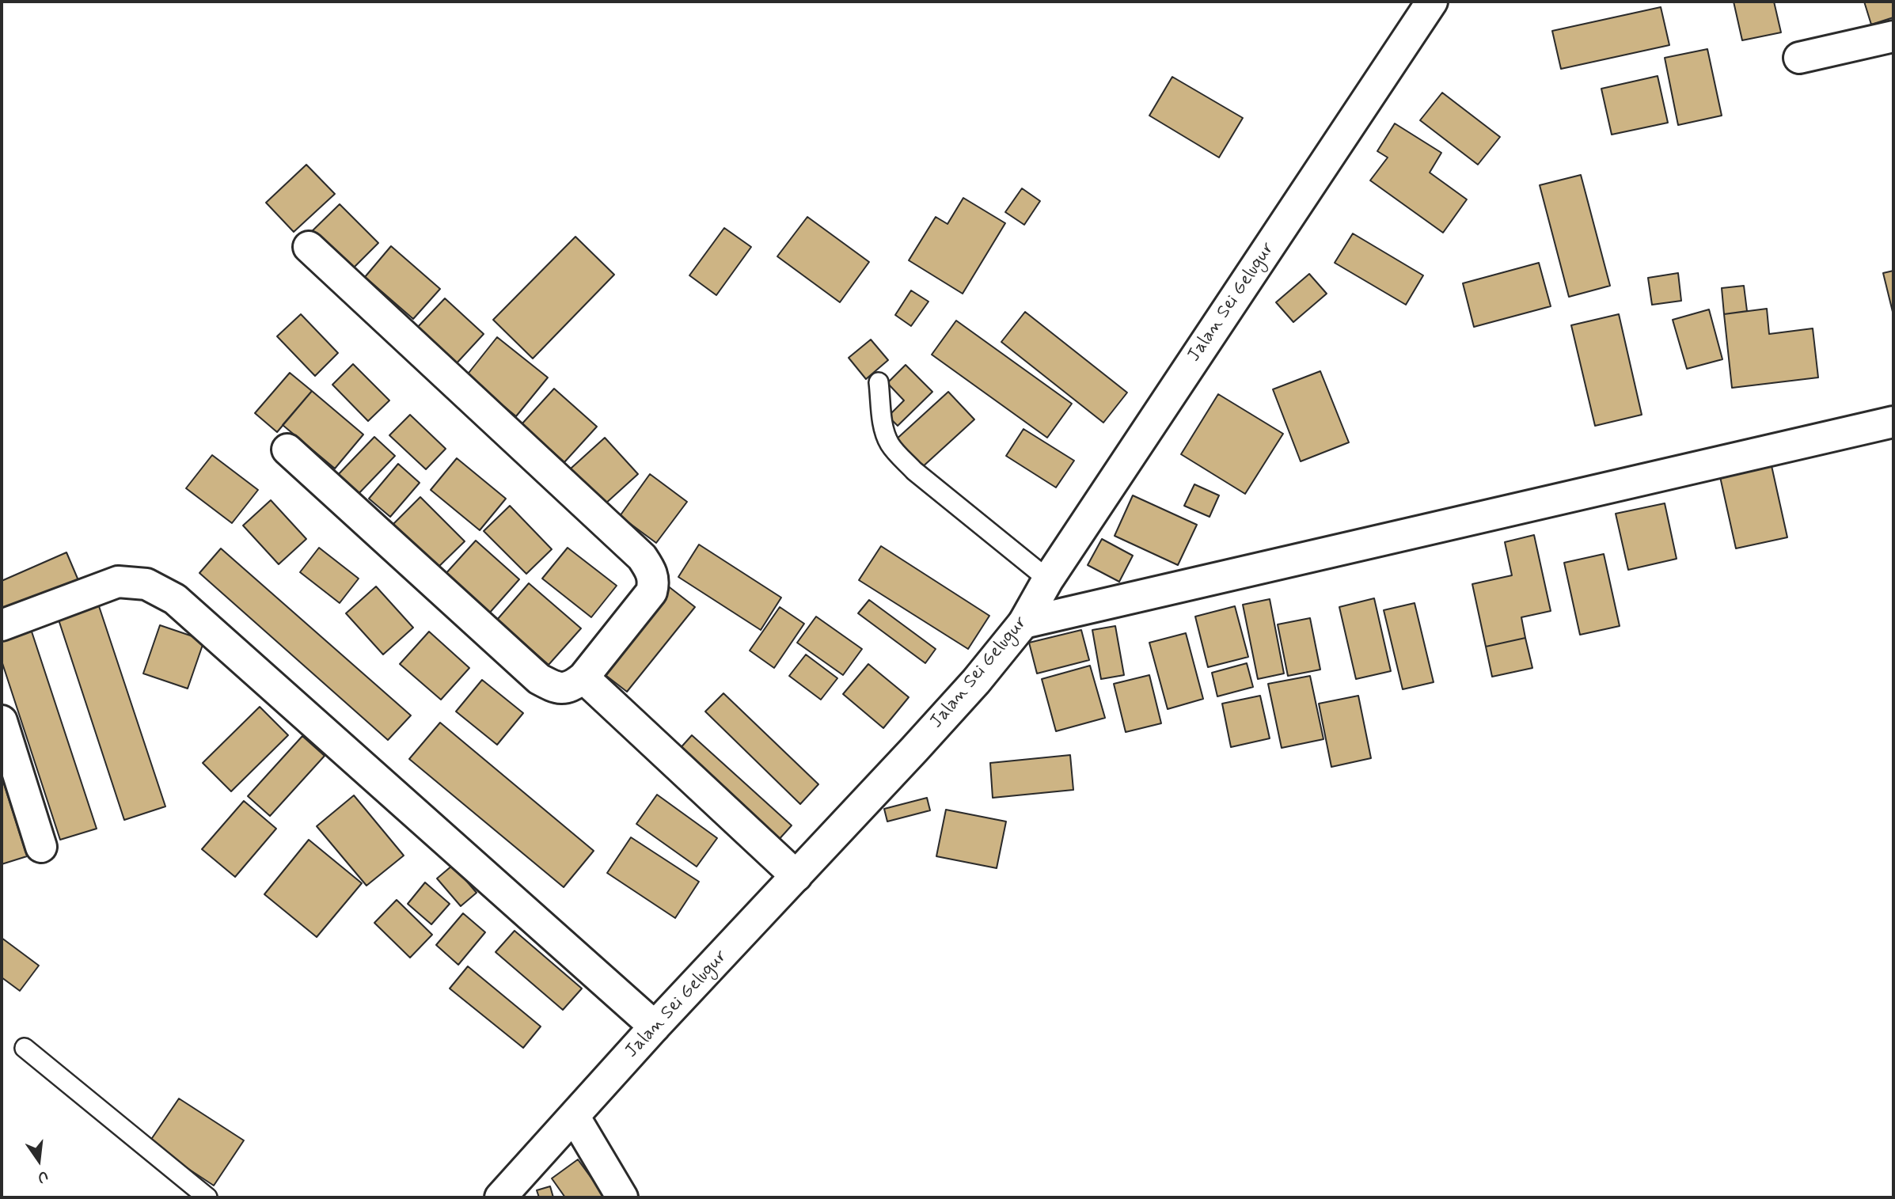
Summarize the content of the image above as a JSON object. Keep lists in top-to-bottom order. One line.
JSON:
{"streets":{"street":["Jalan Sei Gelugur"]},"north":"bottom"}
